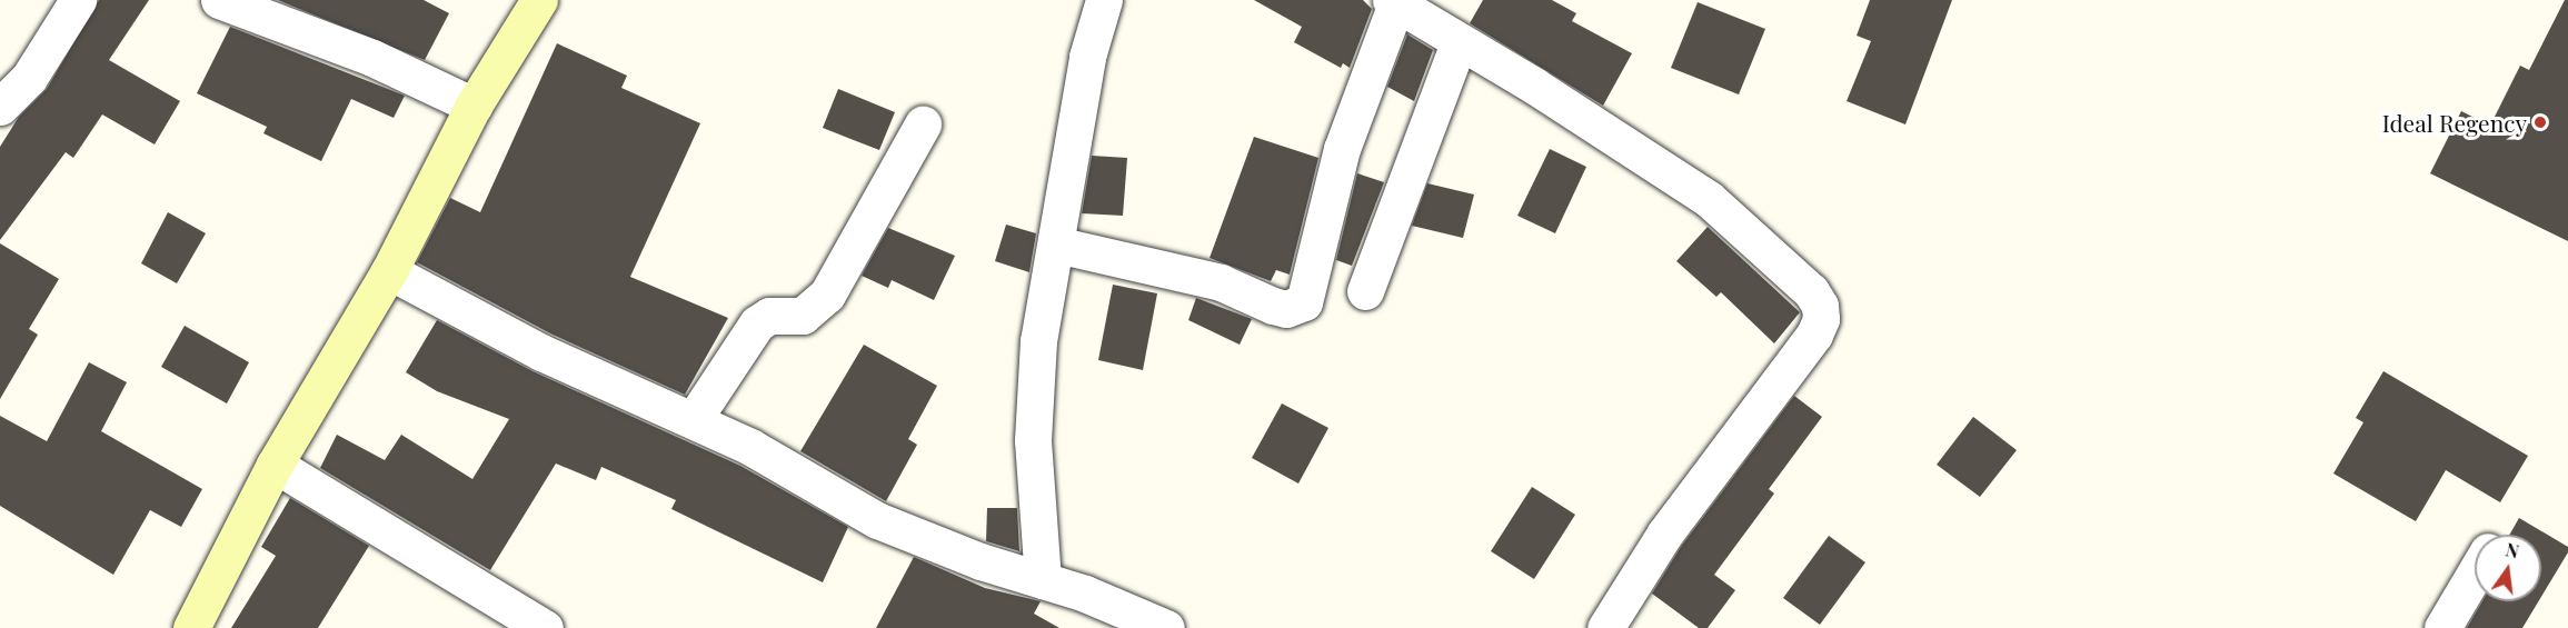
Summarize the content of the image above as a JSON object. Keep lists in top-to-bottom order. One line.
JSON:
{"places":["Ideal Regency"],"north":"top"}
